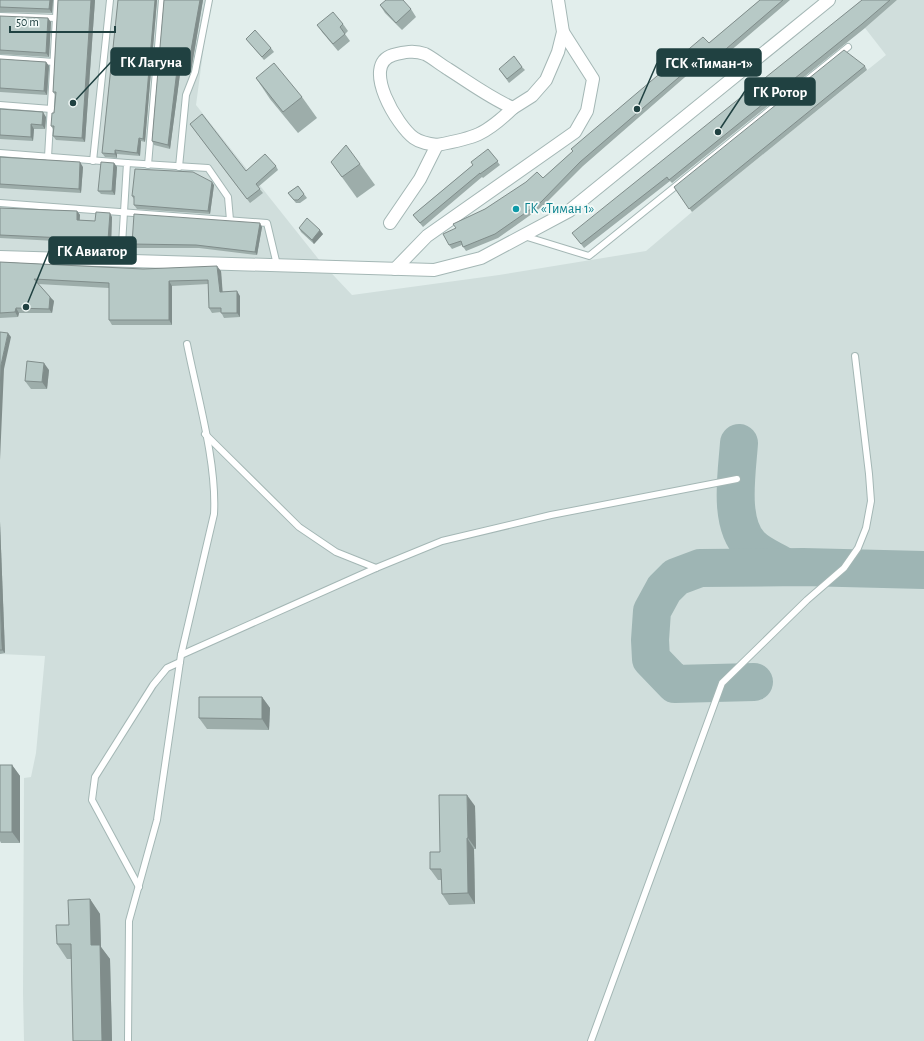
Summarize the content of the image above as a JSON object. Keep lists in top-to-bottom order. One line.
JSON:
{"places":["ГК Лагуна","ГСК «Тиман-1»","ГК Ротор","ГК «Тиман 1»","ГК Авиатор"],"scale_bar":"50 m"}
